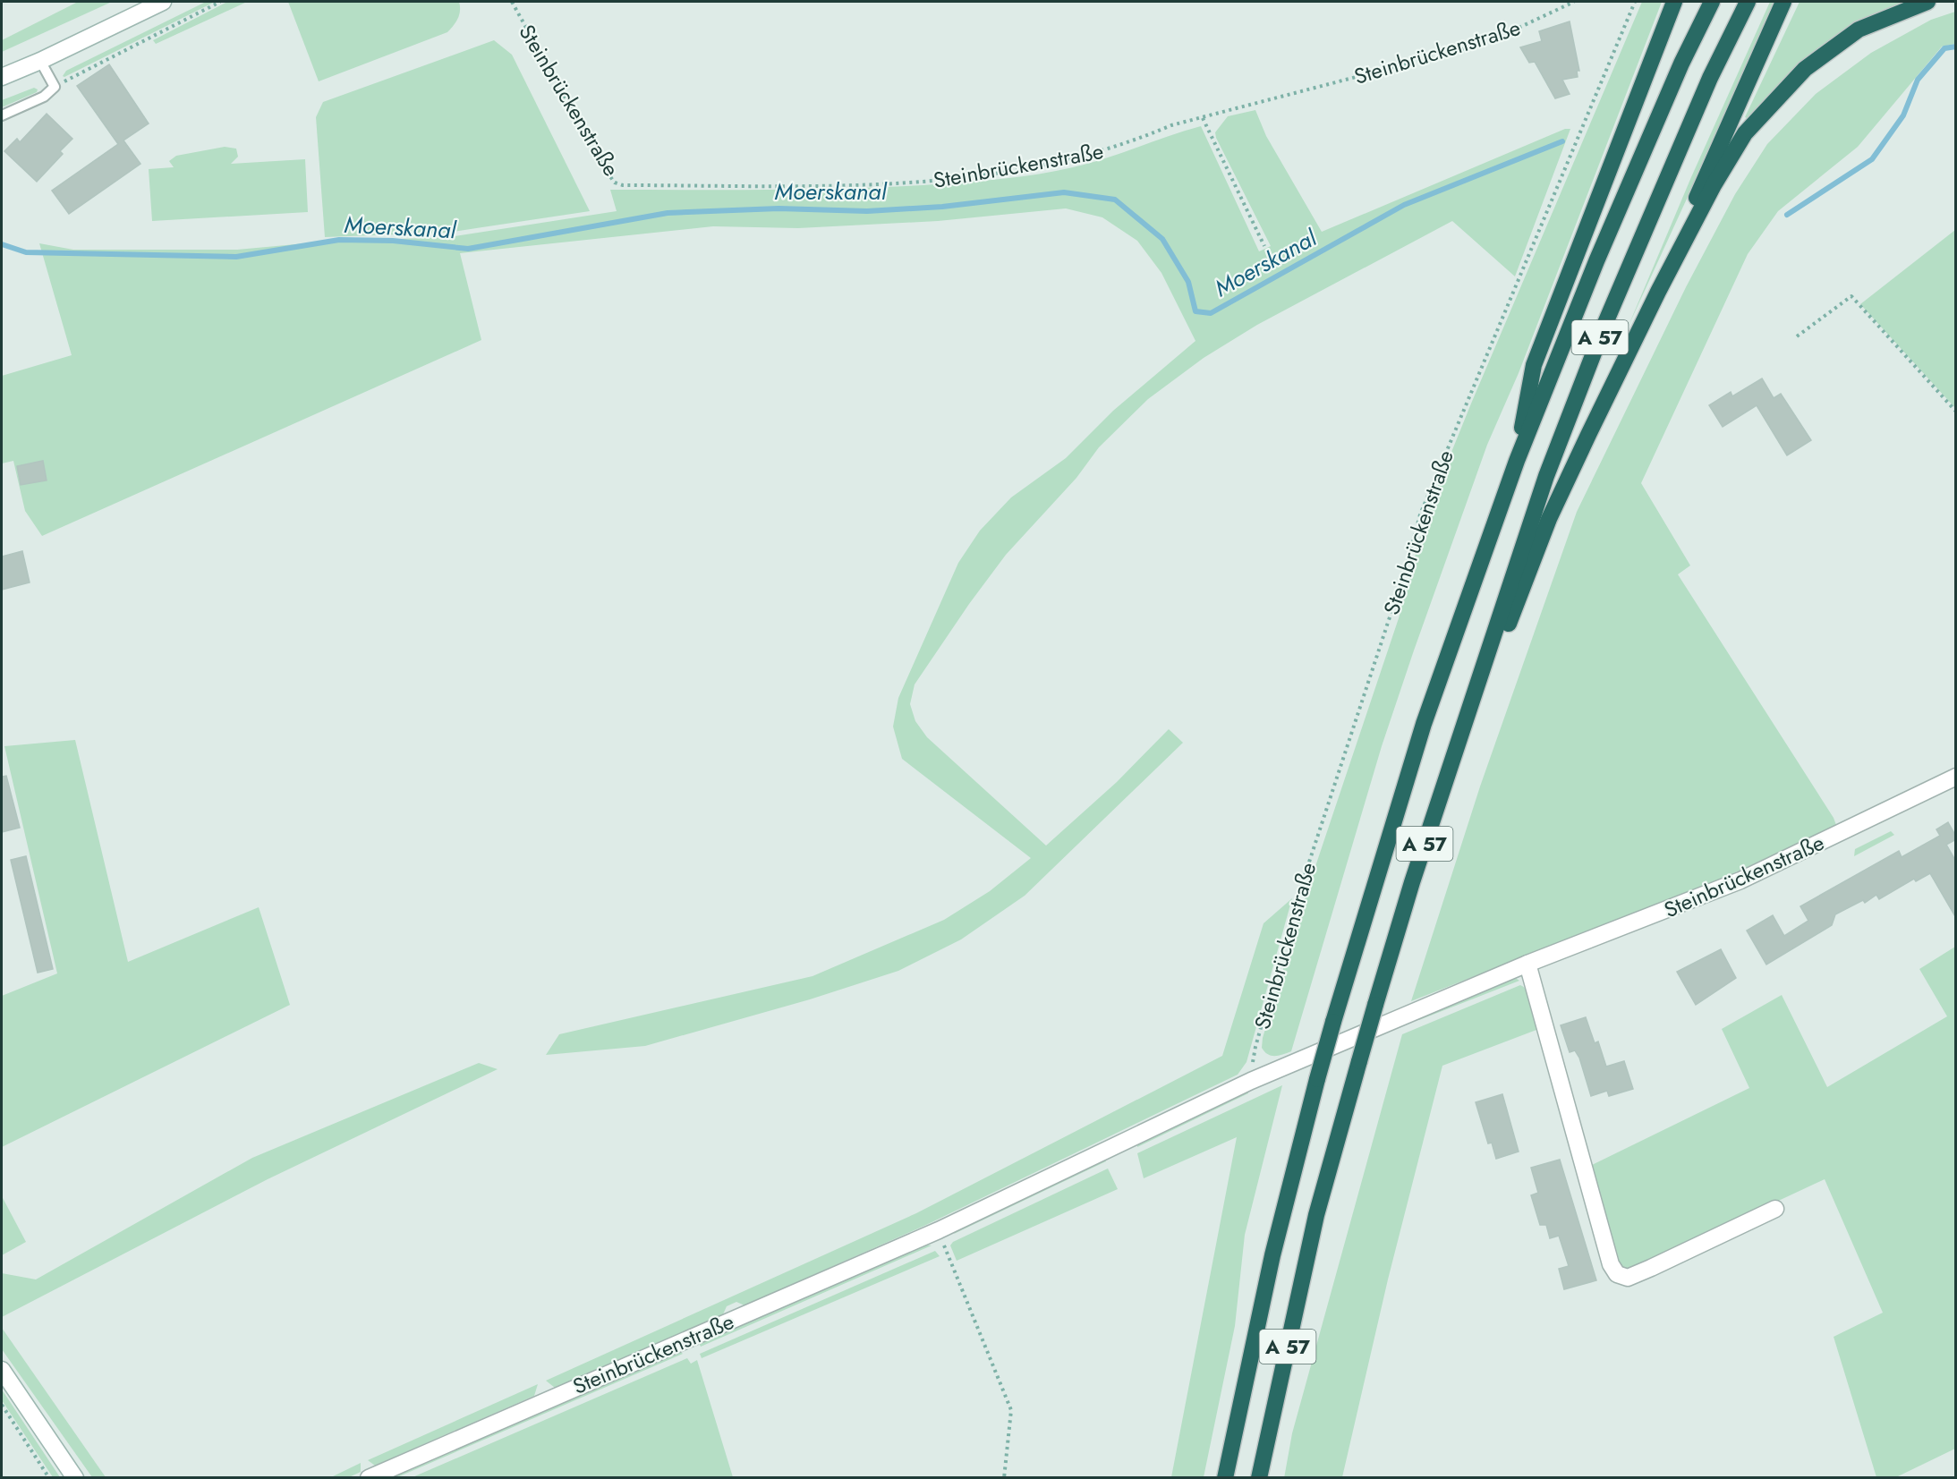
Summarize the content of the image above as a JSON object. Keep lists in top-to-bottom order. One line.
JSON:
{"streets":{"highway":["A 57"],"street":["Steinbrückenstraße"]},"water":["Moerskanal"]}
